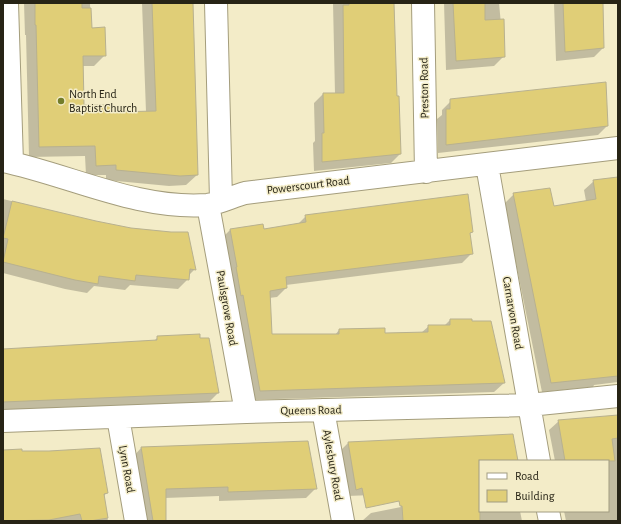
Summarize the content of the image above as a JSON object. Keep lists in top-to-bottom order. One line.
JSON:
{"streets":{"street":["Preston Road","Powerscourt Road","Paulsgrove Road","Carnarvon Road","Queens Road","Aylesbury Road","Lynn Road"]},"crossings":[["Preston Road","Powerscourt Road"],["Powerscourt Road","Paulsgrove Road"],["Powerscourt Road","Carnarvon Road"],["Paulsgrove Road","Queens Road"],["Carnarvon Road","Queens Road"],["Queens Road","Aylesbury Road"],["Queens Road","Lynn Road"]],"places":["North End Baptist Church"],"legend":["Road","Building"]}
